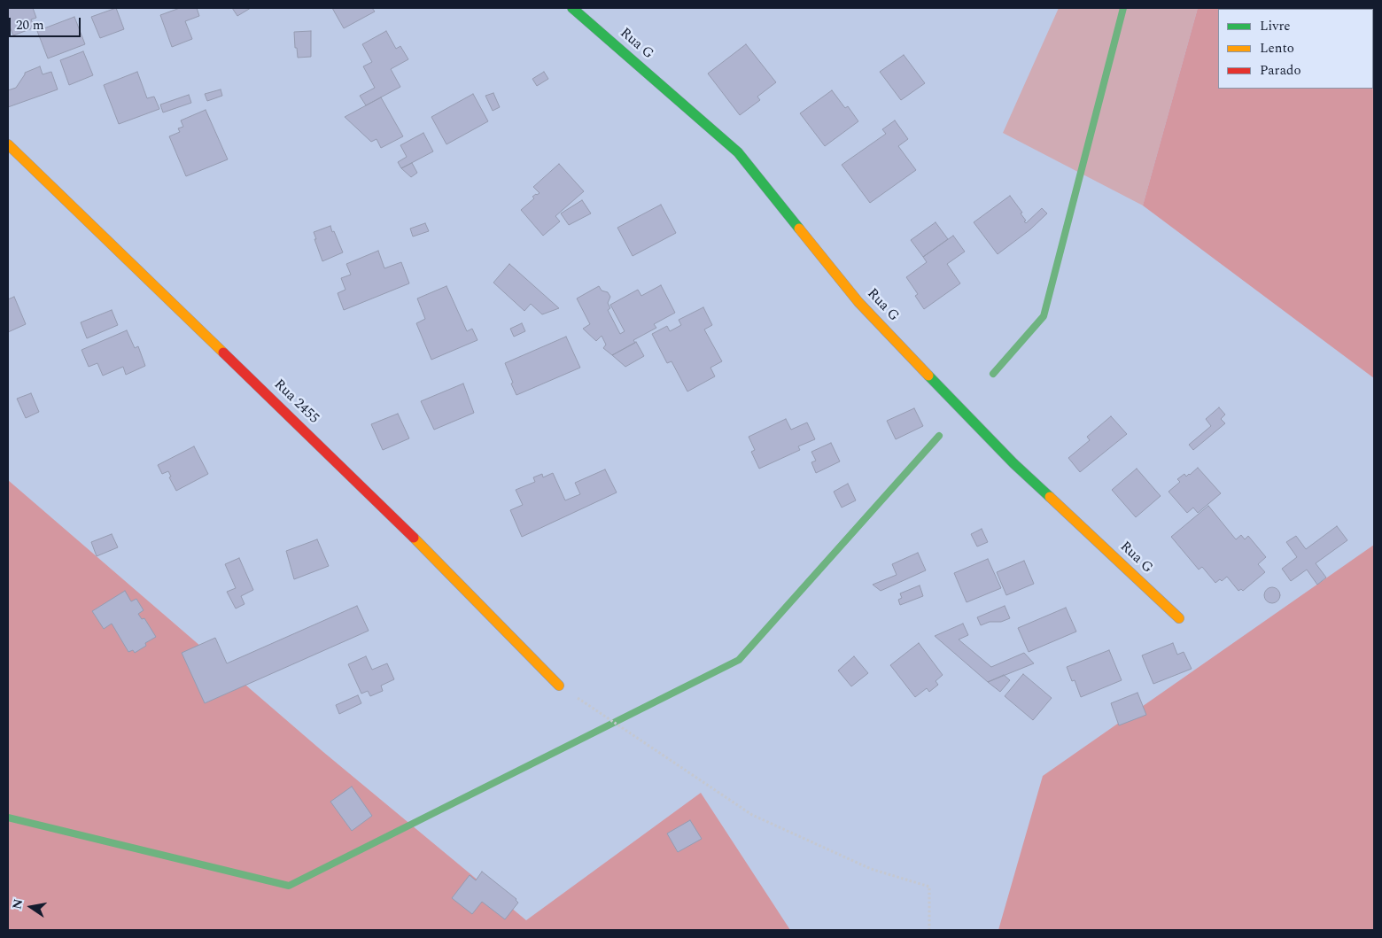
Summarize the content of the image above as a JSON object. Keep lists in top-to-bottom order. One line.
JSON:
{"streets":{"street":["Rua G","Rua 2455"]},"legend":["Livre","Lento","Parado"],"scale_bar":"20 m","north":"left"}
